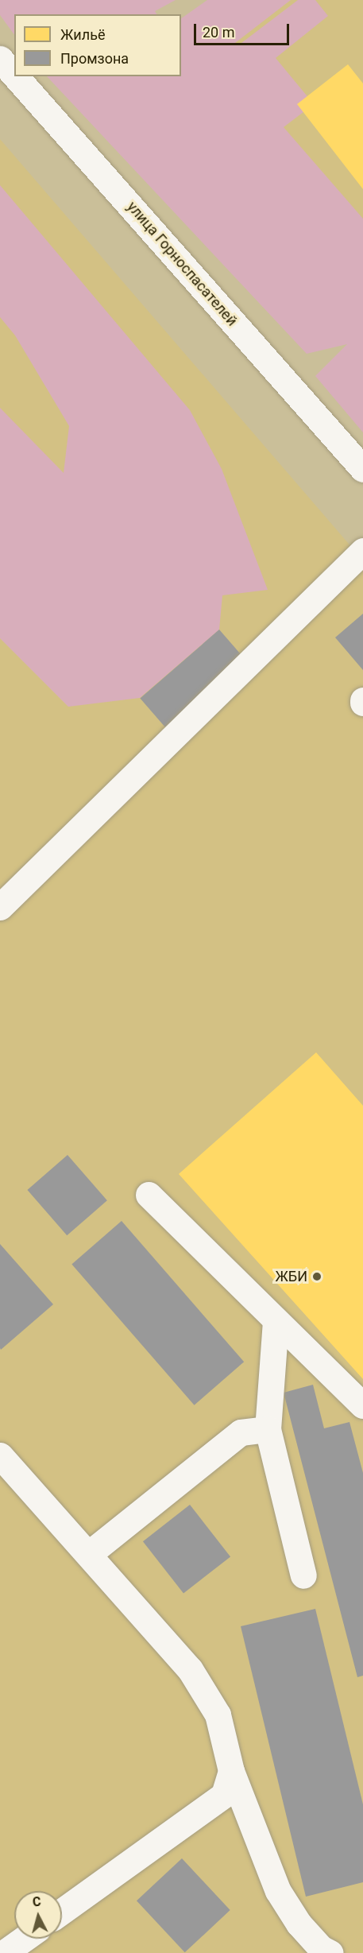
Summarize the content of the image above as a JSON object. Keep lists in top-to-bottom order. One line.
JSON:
{"streets":{"street":["улица Горноспасателей"]},"places":["ЖБИ"],"legend":["Жильё","Промзона"],"scale_bar":"20 m","north":"top"}
